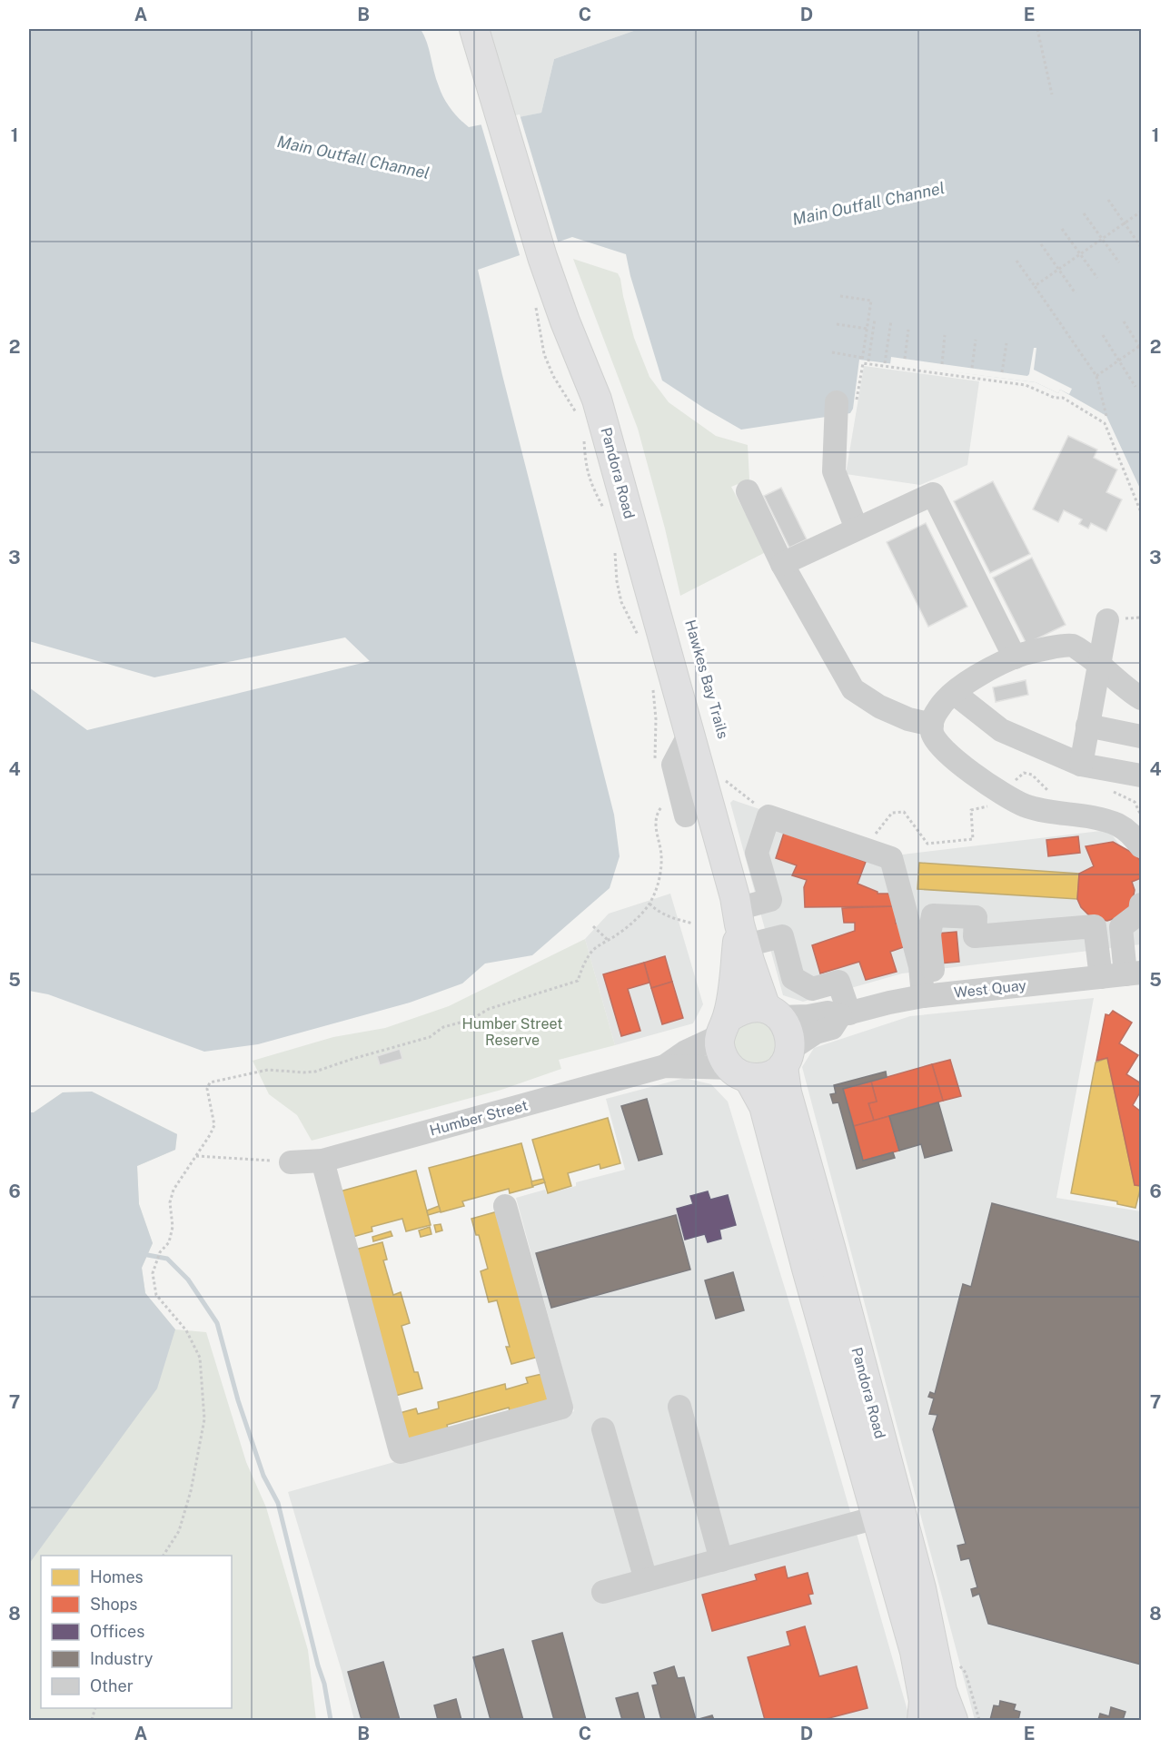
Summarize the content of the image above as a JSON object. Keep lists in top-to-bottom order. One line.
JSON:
{"streets":{"main road":["Pandora Road"],"street":["West Quay","Humber Street"]},"crossings":[["Pandora Road","West Quay"],["Pandora Road","Humber Street"],["West Quay","Humber Street"]],"water":["Main Outfall Channel"],"parks":["Humber Street Reserve"],"legend":["Homes","Shops","Offices","Industry","Other"],"grid":{"columns":["A","B","C","D","E"],"rows":["1","2","3","4","5","6","7","8"]}}
